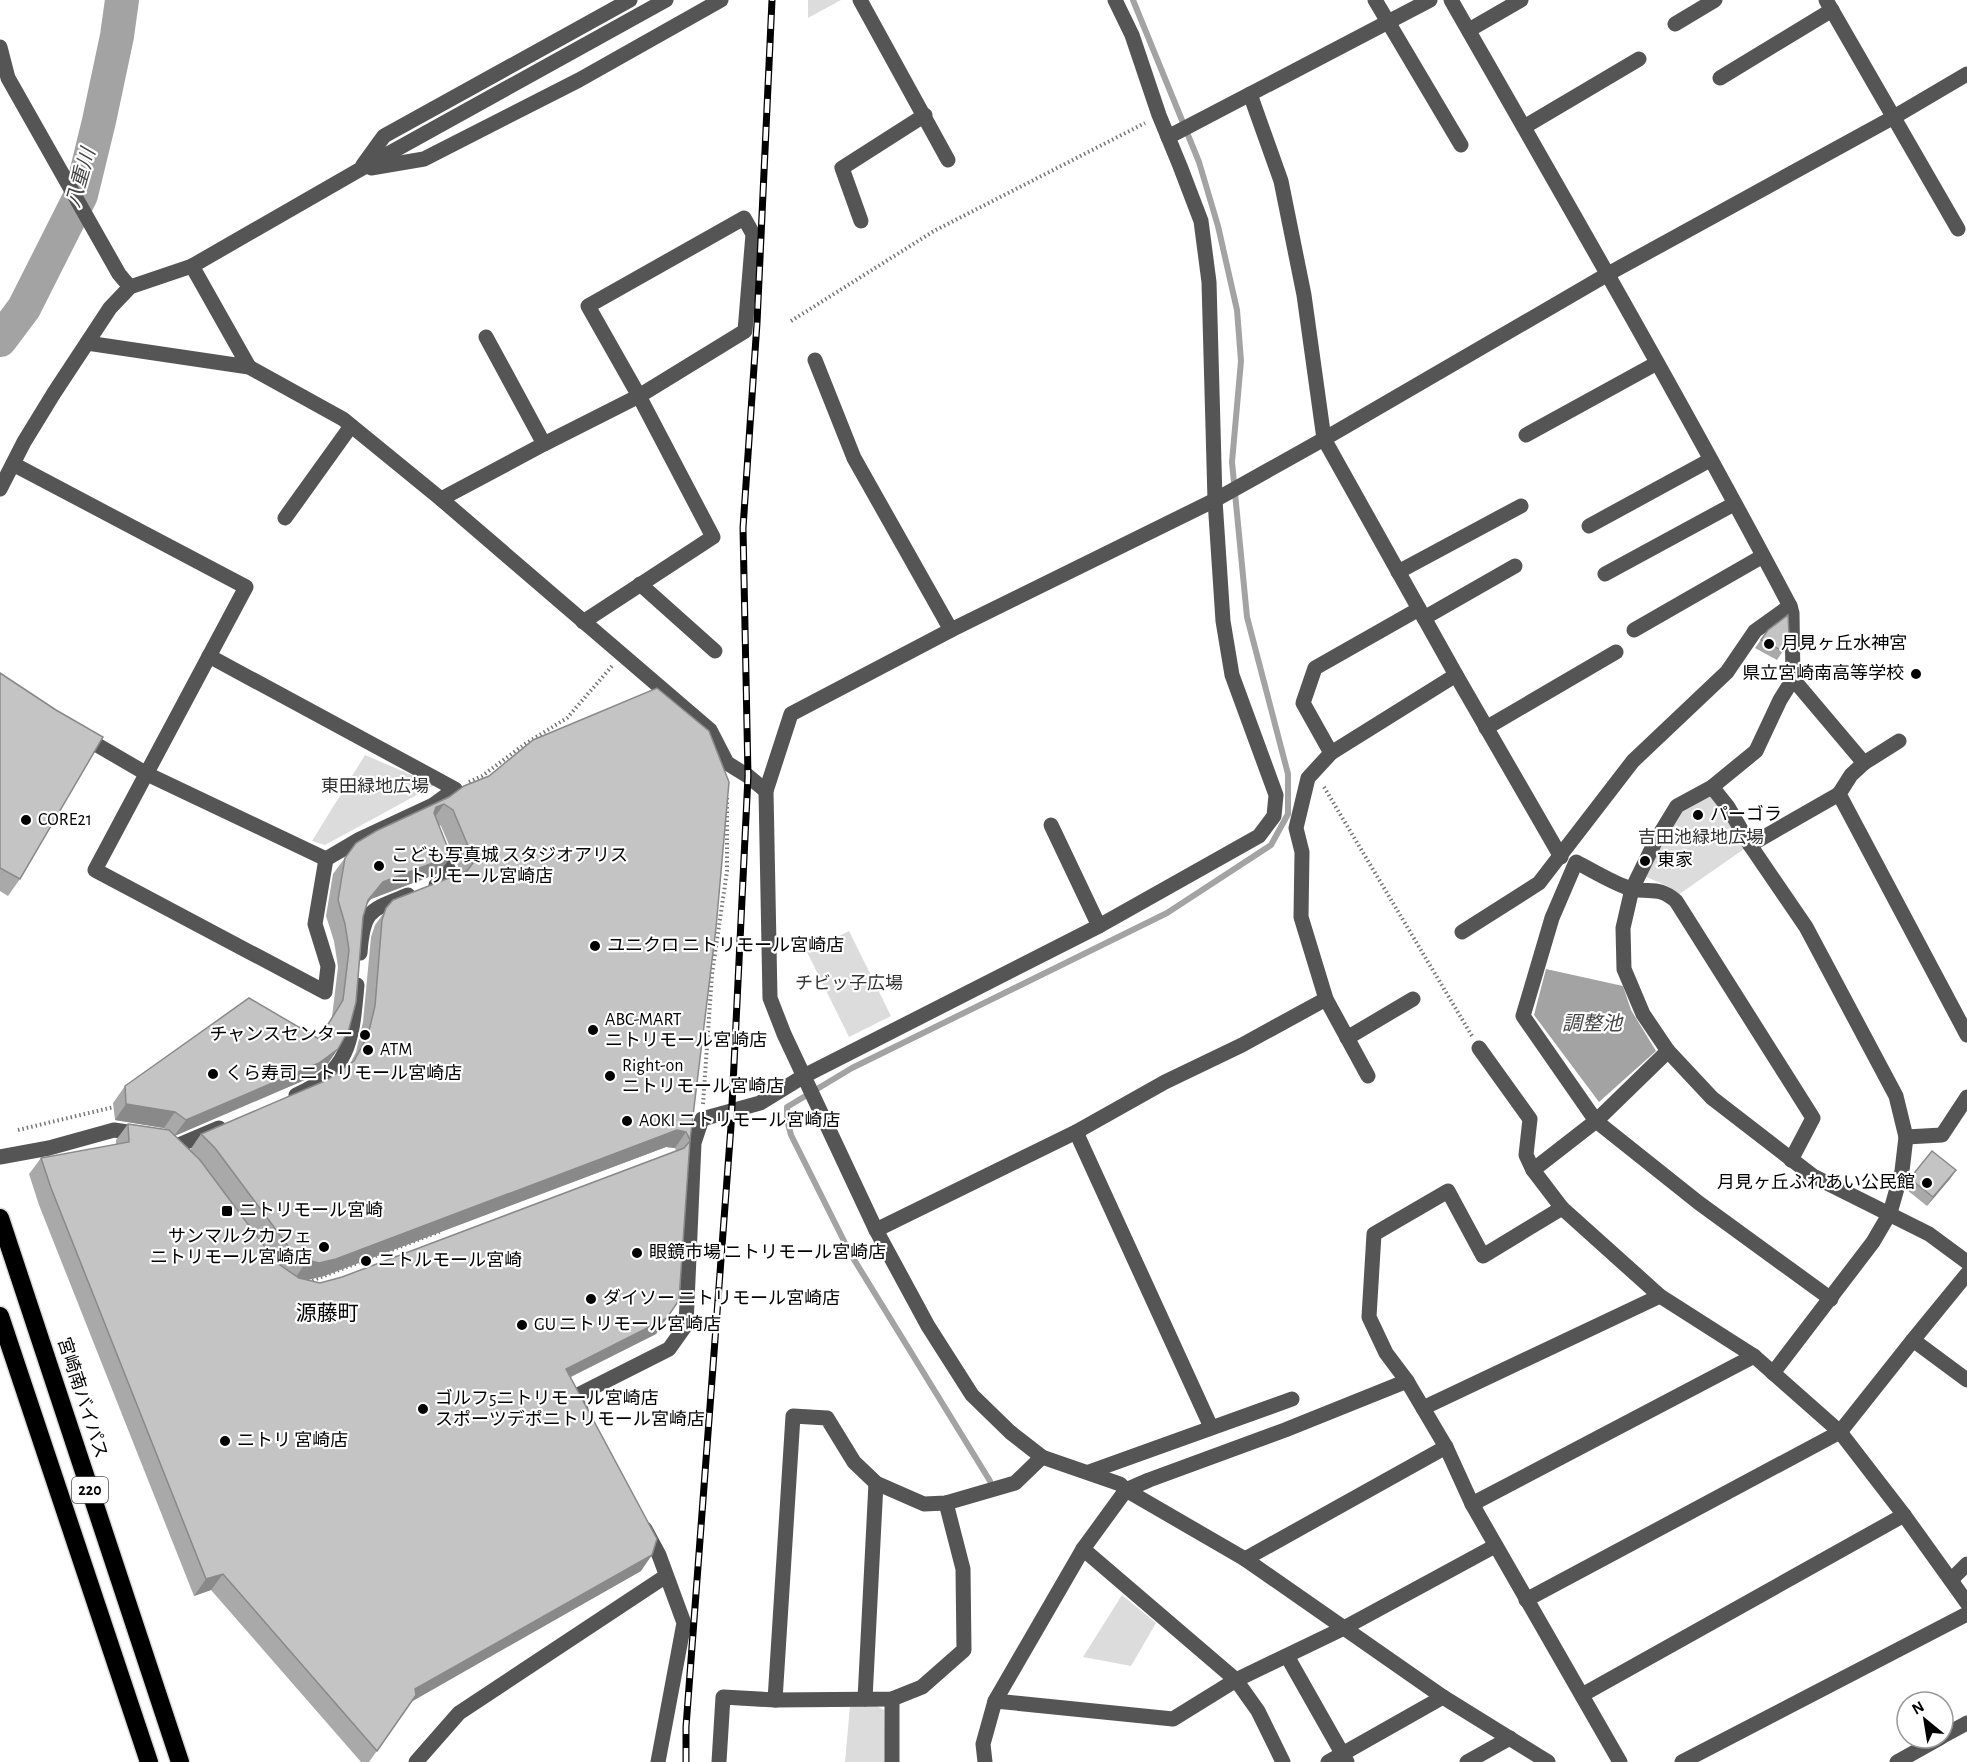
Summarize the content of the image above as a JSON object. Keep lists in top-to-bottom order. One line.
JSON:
{"streets":{"highway":["宮崎南バイパス","220"]},"districts":["源藤町"],"water":["八重川","調整池"],"parks":["東田緑地広場","吉田池緑地広場","チビッ子広場"],"places":{"other":["月見ヶ丘水神宮","県立宮崎南高等学校","パーゴラ","CORE21","東家","こども写真城 スタジオアリス ニトリモール宮崎店","ユニクロ ニトリモール宮崎店","ABC-MART ニトリモール宮崎店","チャンスセンター","ATM","くら寿司 ニトリモール宮崎店","Right-on ニトリモール宮崎店","AOKI ニトリモール宮崎店","月見ヶ丘ふれあい公民館","サンマルクカフェ ニトリモール宮崎店","眼鏡市場 ニトリモール宮崎店","ニトルモール宮崎","ダイソー ニトリモール宮崎店","GU ニトリモール宮崎店","ゴルフ5ニトリモール宮崎店 スポーツデポニトリモール宮崎店","ニトリ 宮崎店"],"transit":["ニトリモール宮崎"]},"north":"top left"}
